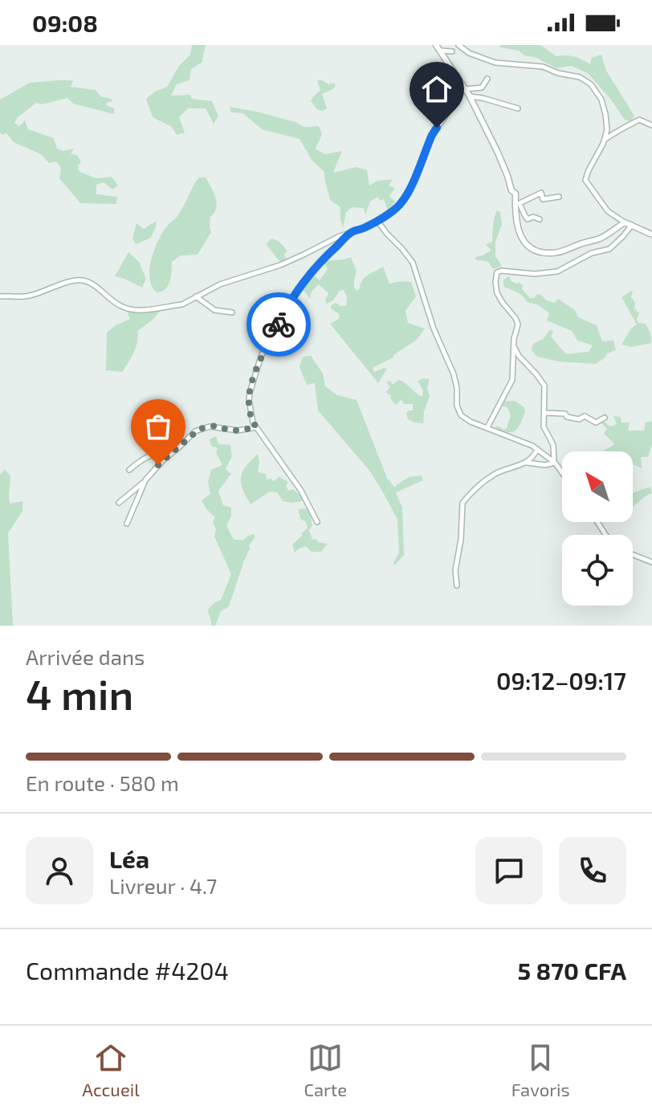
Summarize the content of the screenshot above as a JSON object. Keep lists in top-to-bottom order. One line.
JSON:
{"north":"top left","page":{"status":"09:08","heading":["4 min","Arrivée dans","09:12–09:17"],"panel":["Léa","Livreur · 4.7","Commande #4204","5 870 CFA"],"bar":"En route · 580 m","tabs":["Accueil","Carte","Favoris"]}}
